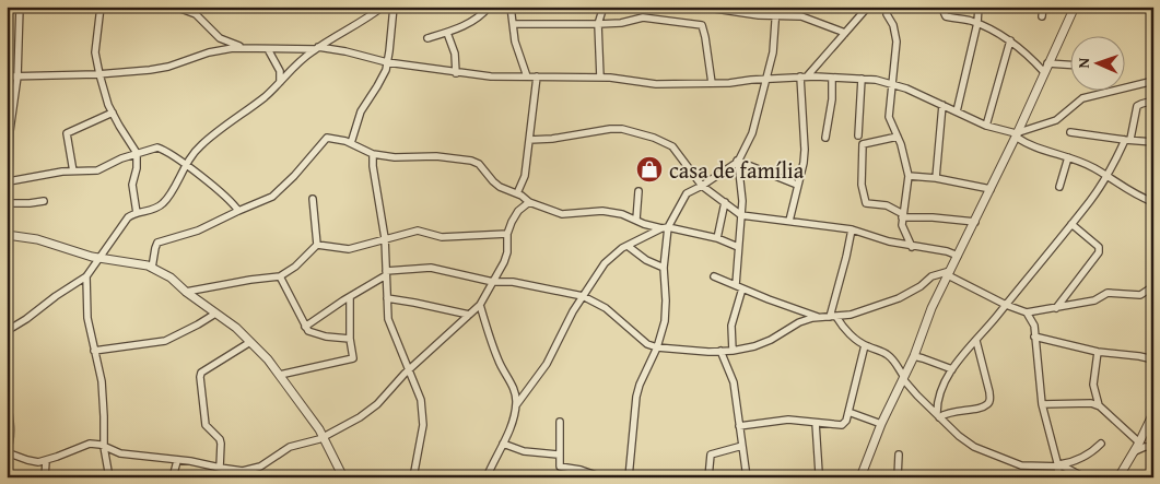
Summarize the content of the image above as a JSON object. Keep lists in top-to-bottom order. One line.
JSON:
{"places":{"shop":["casa de família"]},"north":"left"}
